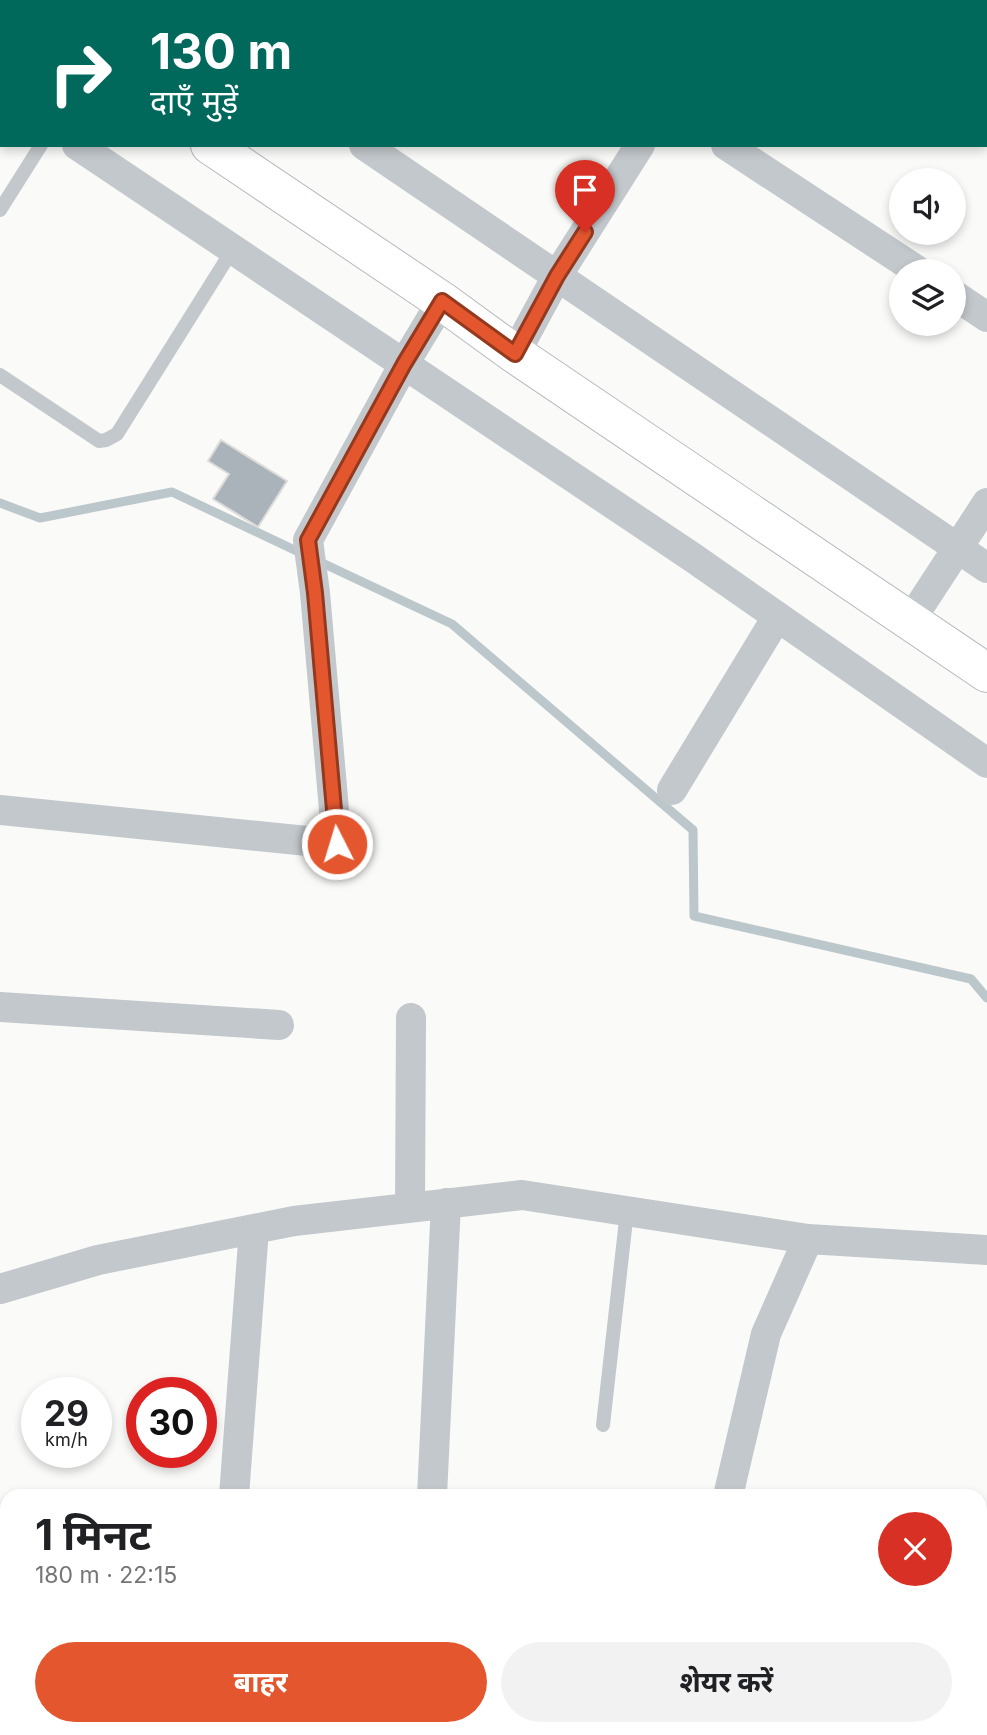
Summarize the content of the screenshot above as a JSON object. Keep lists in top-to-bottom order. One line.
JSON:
{"page":{"turn":["130 m","दाएँ मुड़ें"],"speed":"29 km/h","limit":"30","heading":["1 मिनट","180 m · 22:15"],"buttons":["बाहर","शेयर करें"]}}
